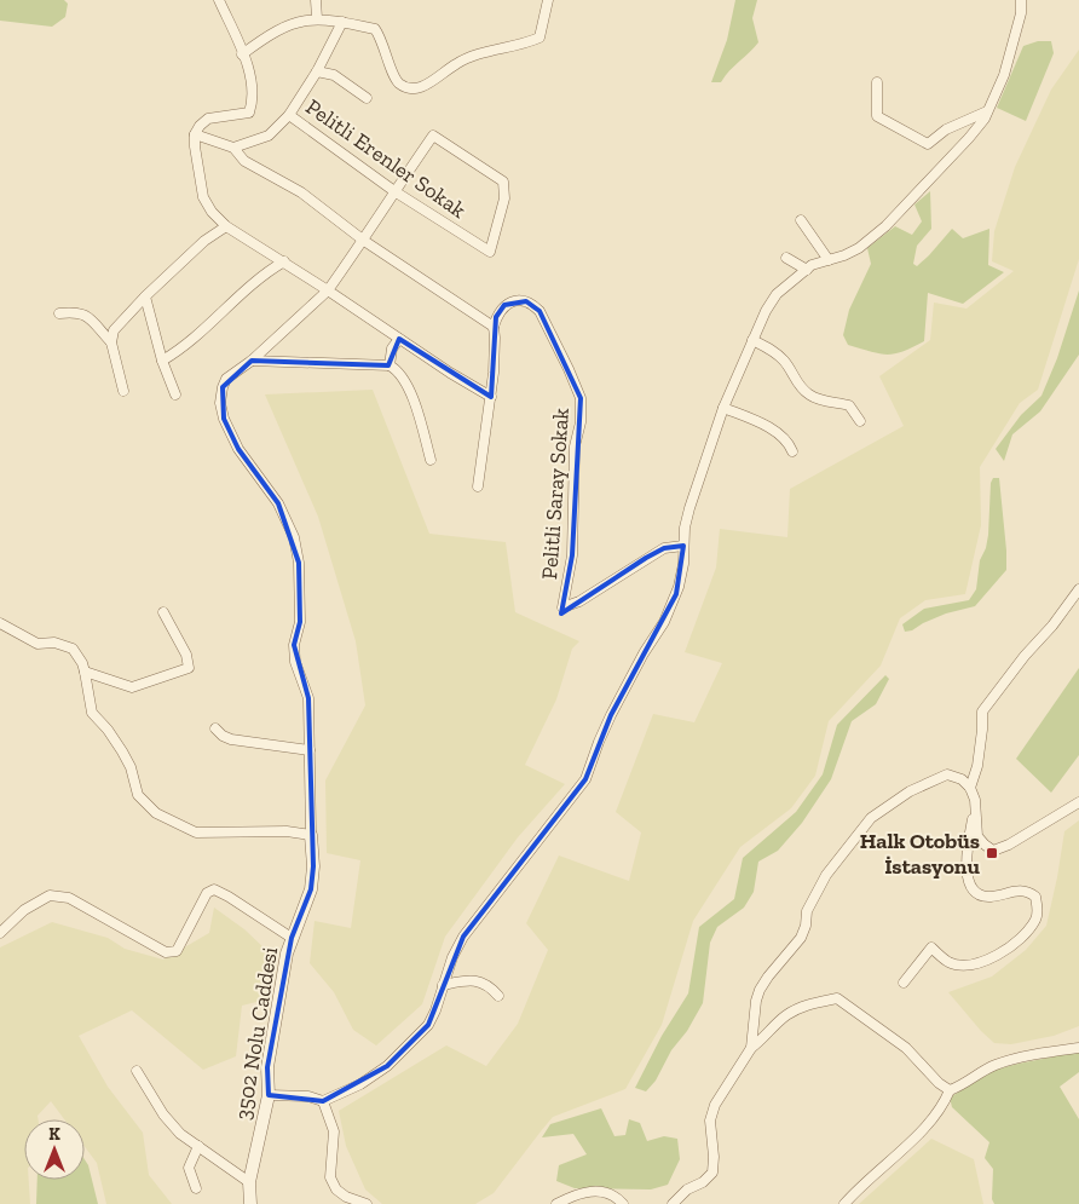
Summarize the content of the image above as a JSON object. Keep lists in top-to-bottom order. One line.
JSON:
{"streets":{"street":["Pelitli Erenler Sokak","Pelitli Saray Sokak","3502 Nolu Caddesi"]},"places":{"transit":["Halk Otobüs İstasyonu"]},"north":"top"}
